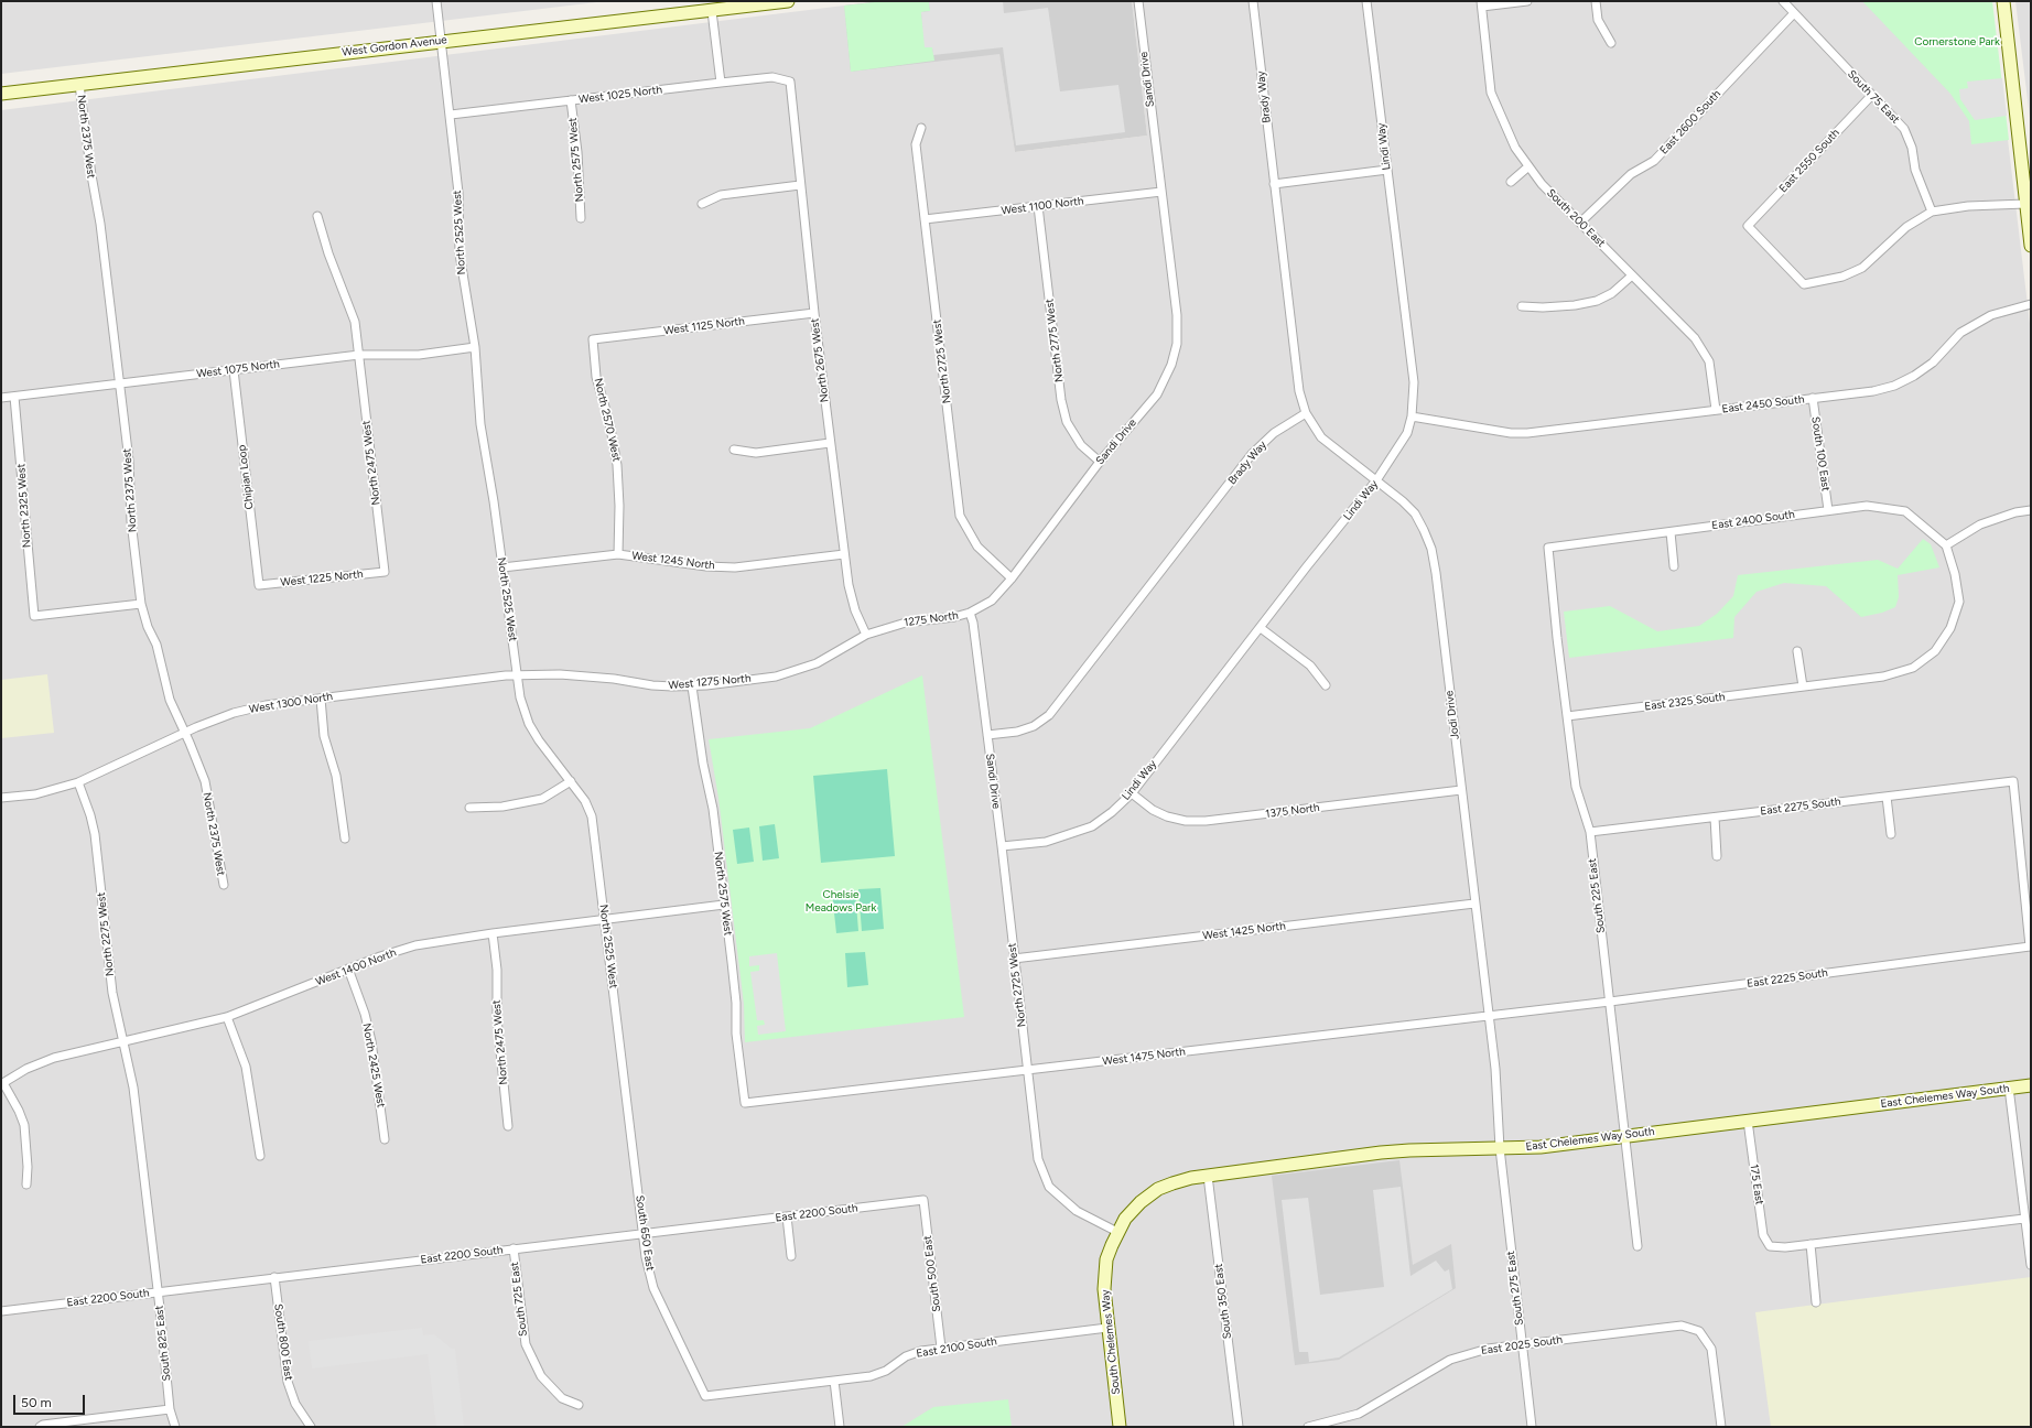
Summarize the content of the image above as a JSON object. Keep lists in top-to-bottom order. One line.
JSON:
{"streets":{"street":["West Gordon Avenue","Sandi Drive","West 1025 North","Brady Way","South 75 East","East 2600 South","North 2375 West","Lindi Way","North 2575 West","East 2550 South","West 1100 North","South 200 East","North 2525 West","West 1125 North","North 2775 West","North 2675 West","North 2725 West","West 1075 North","East 2450 South","North 2570 West","South 100 East","North 2475 West","Chipian Loop","North 2325 West","East 2400 South","West 1245 North","West 1225 North","1275 North","West 1275 North","East 2325 South","West 1300 North","Jodi Drive","East 2275 South","1375 North","South 225 East","West 1425 North","North 2275 West","West 1400 North","East 2225 South","West 1475 North","North 2425 West","East Chelemes Way South","175 East","East 2200 South","South 650 East","South 500 East","South 275 East","South 725 East","South 350 East","South 800 East","South Chelemes Way","South 825 East","East 2025 South","East 2100 South"]},"crossings":[["West Gordon Avenue","North 2375 West"],["West Gordon Avenue","North 2525 West"],["Sandi Drive","Brady Way"],["Sandi Drive","Lindi Way"],["Sandi Drive","West 1100 North"],["Sandi Drive","North 2775 West"],["Sandi Drive","North 2725 West"],["Sandi Drive","1275 North"],["West 1025 North","North 2575 West"],["West 1025 North","North 2525 West"],["West 1025 North","North 2675 West"],["Brady Way","Jodi Drive"],["South 75 East","East 2600 South"],["South 75 East","East 2550 South"],["East 2600 South","South 200 East"],["North 2375 West","West 1075 North"],["North 2375 West","North 2325 West"],["North 2375 West","West 1300 North"],["Lindi Way","North 2725 West"],["Lindi Way","East 2450 South"],["Lindi Way","Jodi Drive"],["Lindi Way","1375 North"],["North 2575 West","West 1275 North"],["North 2575 West","West 1400 North"],["North 2575 West","West 1475 North"],["West 1100 North","North 2775 West"],["West 1100 North","North 2725 West"],["South 200 East","East 2450 South"],["North 2525 West","West 1075 North"],["North 2525 West","West 1245 North"],["North 2525 West","West 1275 North"],["North 2525 West","West 1300 North"],["North 2525 West","West 1400 North"],["North 2525 West","South 650 East"],["West 1125 North","North 2675 West"],["West 1125 North","North 2570 West"],["North 2675 West","West 1245 North"],["North 2675 West","1275 North"],["North 2675 West","West 1275 North"],["North 2725 West","West 1425 North"],["North 2725 West","West 1475 North"],["North 2725 West","East Chelemes Way South"],["North 2725 West","South Chelemes Way"],["West 1075 North","North 2475 West"],["West 1075 North","Chipian Loop"],["West 1075 North","North 2325 West"],["East 2450 South","South 100 East"],["North 2570 West","West 1245 North"],["South 100 East","East 2400 South"],["North 2475 West","West 1225 North"],["North 2475 West","West 1400 North"],["Chipian Loop","West 1225 North"],["East 2400 South","East 2325 South"],["East 2400 South","South 225 East"],["1275 North","West 1275 North"],["West 1275 North","West 1300 North"],["East 2325 South","South 225 East"],["West 1300 North","North 2275 West"],["Jodi Drive","1375 North"],["Jodi Drive","West 1425 North"],["Jodi Drive","West 1475 North"],["Jodi Drive","South 275 East"],["East 2275 South","South 225 East"],["South 225 East","East 2225 South"],["South 225 East","East Chelemes Way South"],["North 2275 West","West 1400 North"],["North 2275 West","South 825 East"],["West 1400 North","North 2425 West"],["East 2225 South","West 1475 North"],["East Chelemes Way South","175 East"],["East Chelemes Way South","South 275 East"],["East Chelemes Way South","South 350 East"],["East Chelemes Way South","South Chelemes Way"],["East 2200 South","South 650 East"],["East 2200 South","South 500 East"],["East 2200 South","South 725 East"],["East 2200 South","South 800 East"],["East 2200 South","South 825 East"],["South 650 East","East 2100 South"],["South 500 East","East 2100 South"],["South 275 East","East 2025 South"],["South Chelemes Way","East 2100 South"]],"parks":["Cornerstone Park","Chelsie Meadows Park"],"scale_bar":"50 m"}
